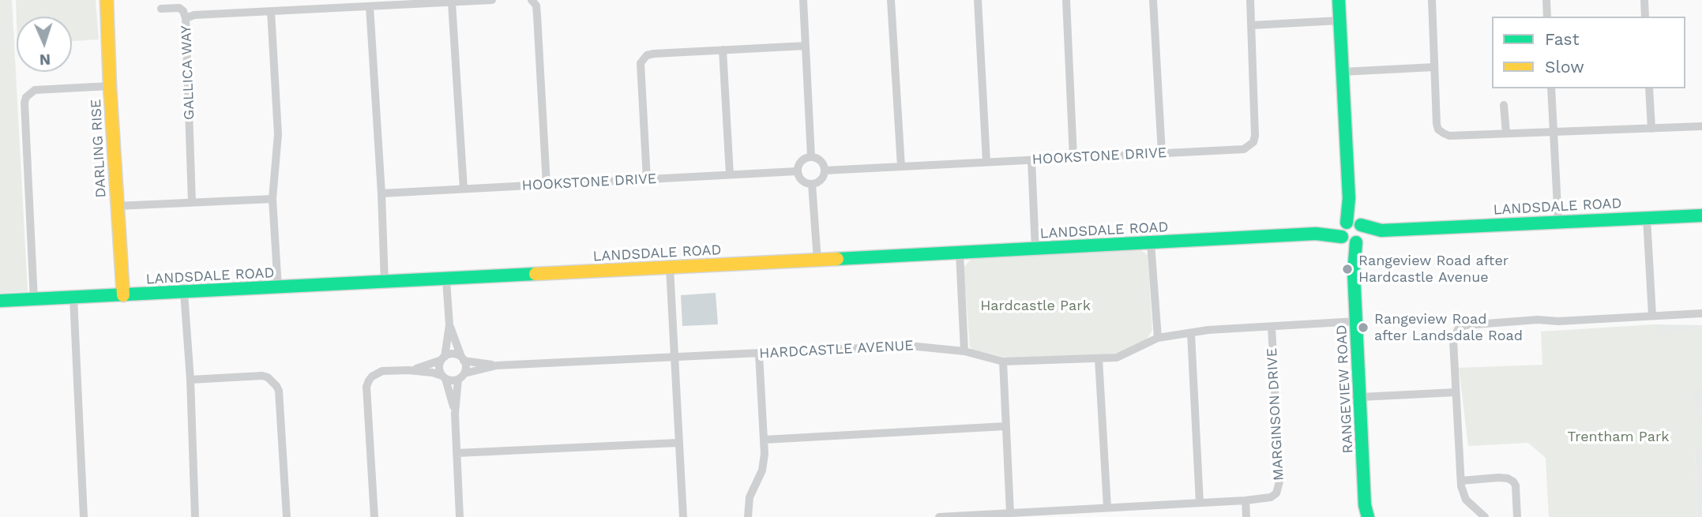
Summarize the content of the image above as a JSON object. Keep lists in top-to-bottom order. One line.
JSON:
{"streets":{"street":["GALLICA WAY","DARLING RISE","HOOKSTONE DRIVE","LANDSDALE ROAD","HARDCASTLE AVENUE","RANGEVIEW ROAD","MARGINSON DRIVE"]},"crossings":[["DARLING RISE","LANDSDALE ROAD"],["LANDSDALE ROAD","RANGEVIEW ROAD"],["HARDCASTLE AVENUE","RANGEVIEW ROAD"],["HARDCASTLE AVENUE","MARGINSON DRIVE"]],"parks":["Hardcastle Park","Trentham Park"],"places":["Rangeview Road after Hardcastle Avenue","Rangeview Road after Landsdale Road"],"legend":["Fast","Slow"],"north":"bottom"}
